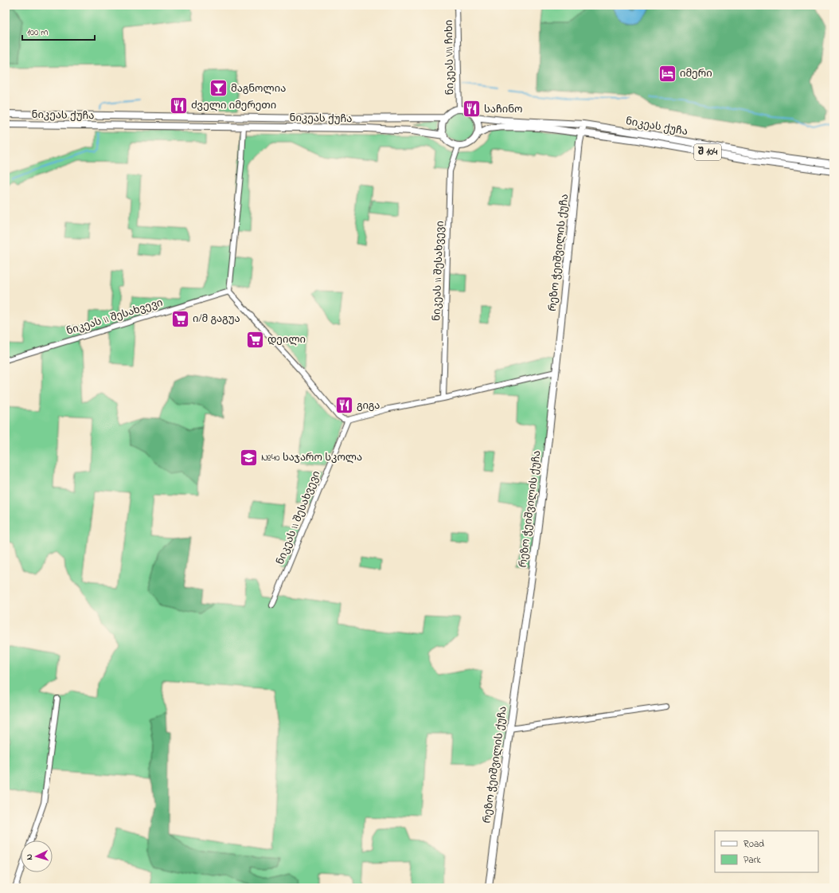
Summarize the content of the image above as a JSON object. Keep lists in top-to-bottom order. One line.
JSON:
{"streets":{"main road":["ნიკეას ქუჩა","შ 104","რეზო ჭეიშვილის ქუჩა"],"street":["ნიკეას VII ჩიხი","ნიკეას II შესახვევი"]},"crossings":[["ნიკეას VII ჩიხი","ნიკეას ქუჩა"],["ნიკეას VII ჩიხი","ნიკეას II შესახვევი"],["ნიკეას ქუჩა","რეზო ჭეიშვილის ქუჩა"],["ნიკეას ქუჩა","ნიკეას II შესახვევი"]],"places":{"hotel":["იმერი"],"bar":["მაგნოლია"],"restaurant":["ძველი იმერეთი","საჩინო","გიგა"],"supermarket":["ი/მ გაგუა","დეილი"],"school or university":["№40 საჯარო სკოლა"]},"legend":["Road","Park"],"scale_bar":"100 m","north":"left"}
